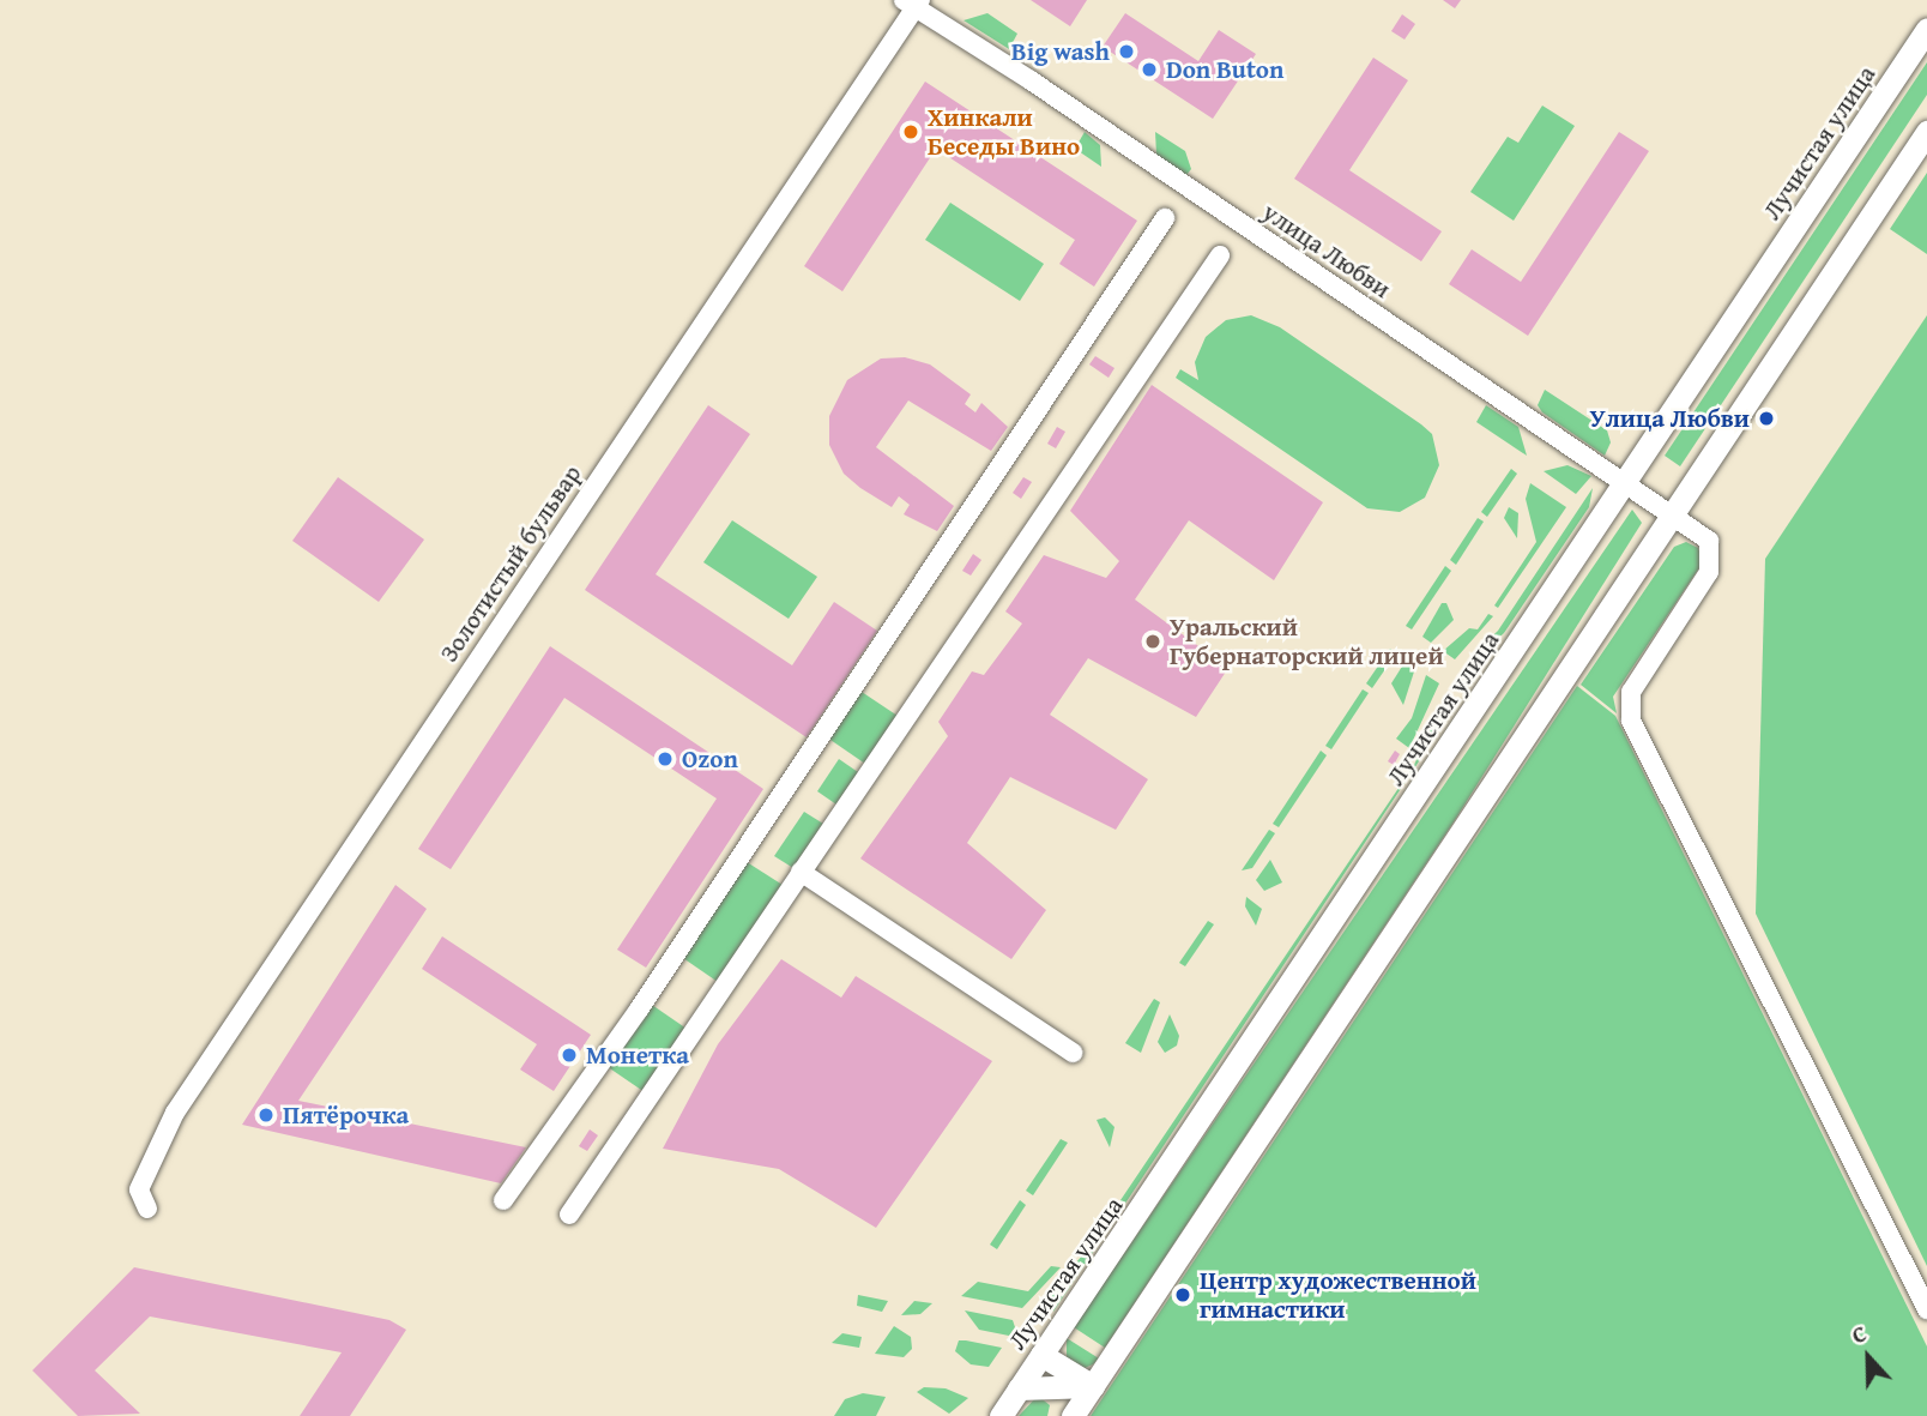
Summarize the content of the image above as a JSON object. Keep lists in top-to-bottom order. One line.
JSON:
{"streets":{"main road":["Лучистая улица"],"street":["улица Любви","Золотистый бульвар"]},"crossings":[["Лучистая улица","улица Любви"],["улица Любви","Золотистый бульвар"]],"places":["Big wash","Don Buton","Хинкали Беседы Вино","Улица Любви","Уральский Губернаторский лицей","Ozon","Монетка","Пятёрочка","Центр художественной гимнастики"],"north":"top"}
